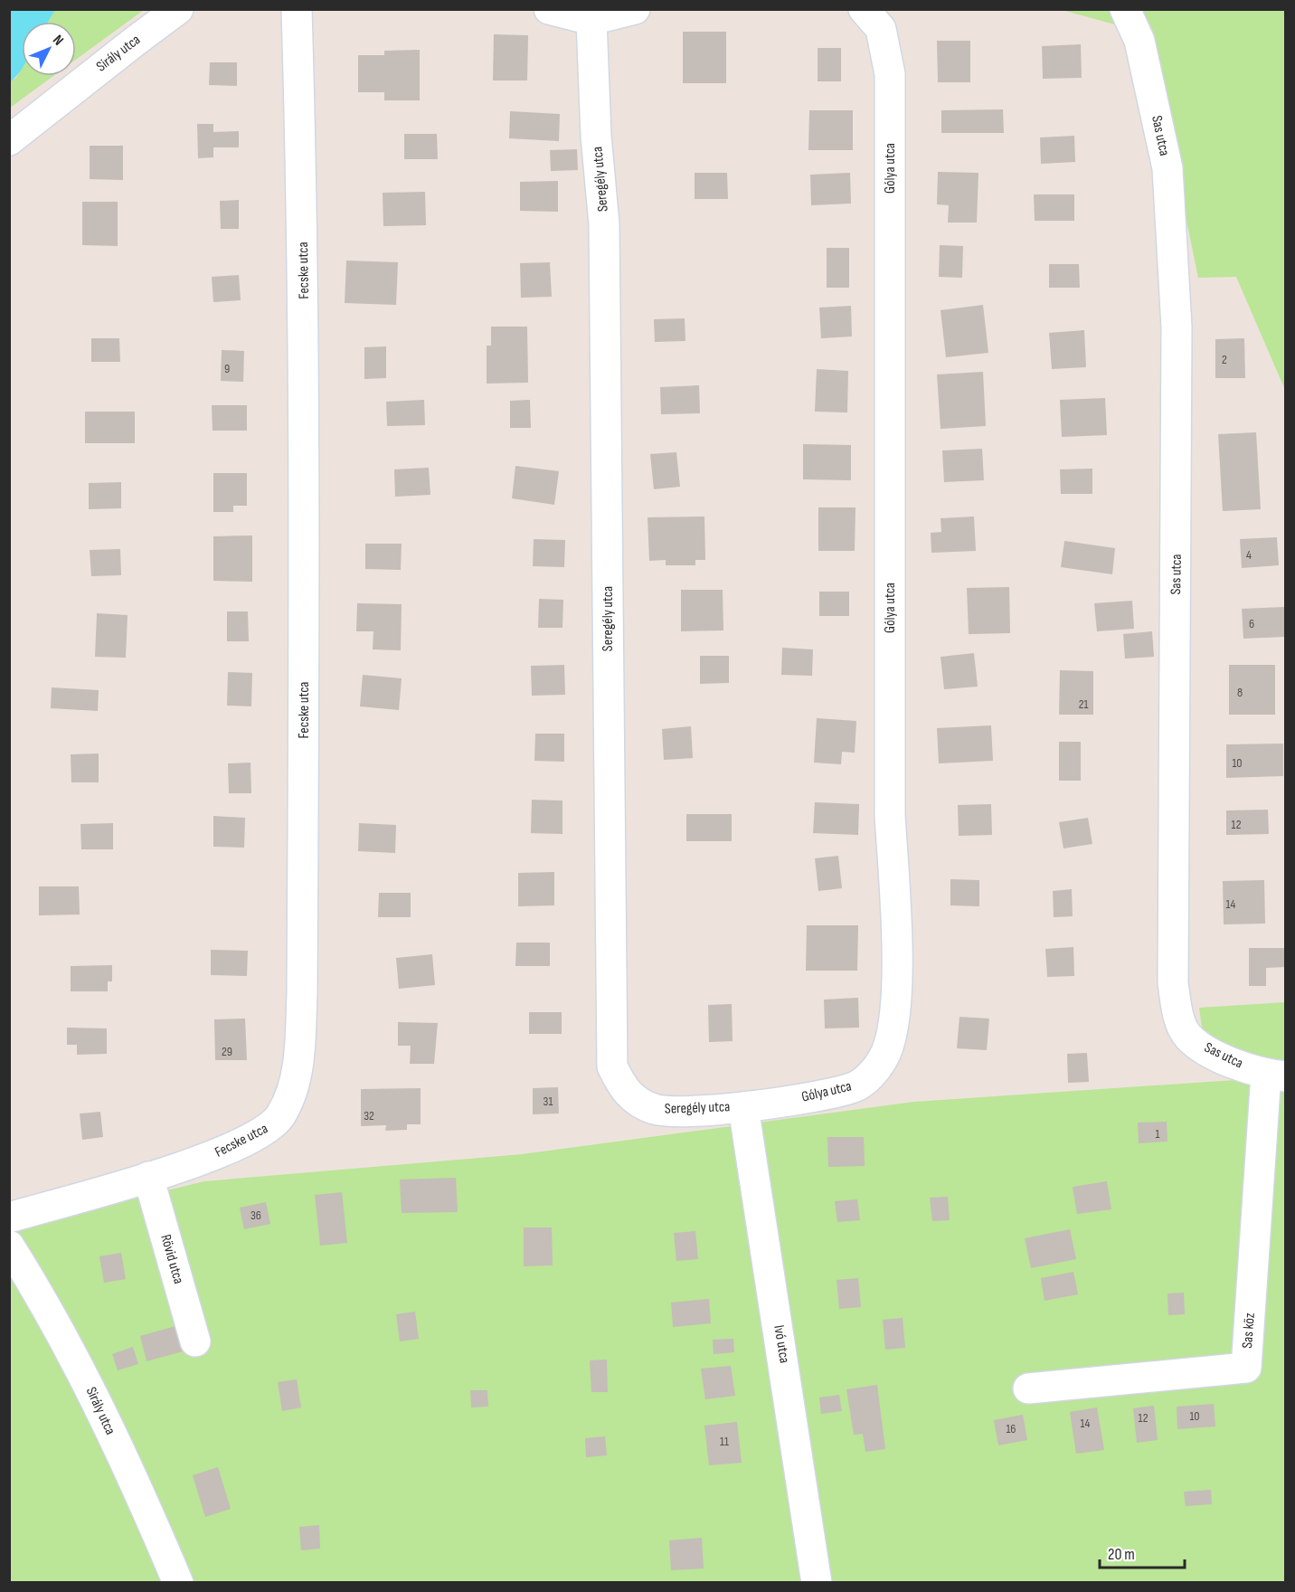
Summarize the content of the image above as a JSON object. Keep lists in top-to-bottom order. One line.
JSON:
{"streets":{"street":["Sirály utca","Sas utca","Gólya utca","Seregély utca","Fecske utca","Rövid utca","Sas köz","Ivó utca"]},"crossings":[["Sas utca","Sas köz"],["Gólya utca","Seregély utca"],["Gólya utca","Ivó utca"],["Seregély utca","Ivó utca"],["Fecske utca","Rövid utca"]],"house_numbers":["2","9","4","6","8","21","10","12","14","29","31","32","1","36","10","12","14","16","11"],"scale_bar":"20 m","north":"top right"}
